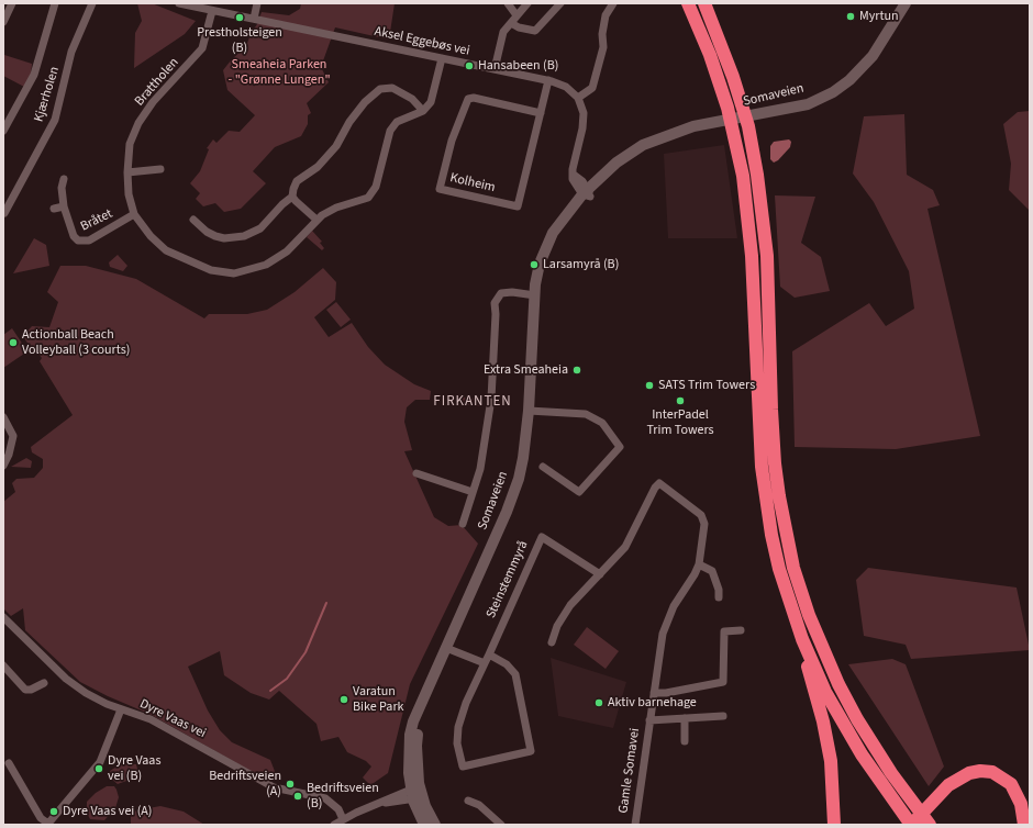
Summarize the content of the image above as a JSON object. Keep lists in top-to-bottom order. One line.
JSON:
{"streets":{"main road":["Somaveien"],"street":["Aksel Eggebøs vei","Brattholen","Kjærholen","Kolheim","Bråtet","Steinstemmyrå","Dyre Vaas vei","Gamle Somavei"]},"crossings":[["Aksel Eggebøs vei","Brattholen"],["Aksel Eggebøs vei","Kolheim"],["Brattholen","Bråtet"],["Steinstemmyrå","Gamle Somavei"]],"districts":["FIRKANTEN"],"parks":["Smeaheia Parken - \"Grønne Lungen\""],"places":["Myrtun","Prestholsteigen (B)","Hansabeen (B)","Larsamyrå (B)","Actionball Beach Volleyball (3 courts)","Extra Smeaheia","SATS Trim Towers","InterPadel Trim Towers","Varatun Bike Park","Aktiv barnehage","Dyre Vaas vei (B)","Bedriftsveien (A)","Bedriftsveien (B)","Dyre Vaas vei (A)"]}
